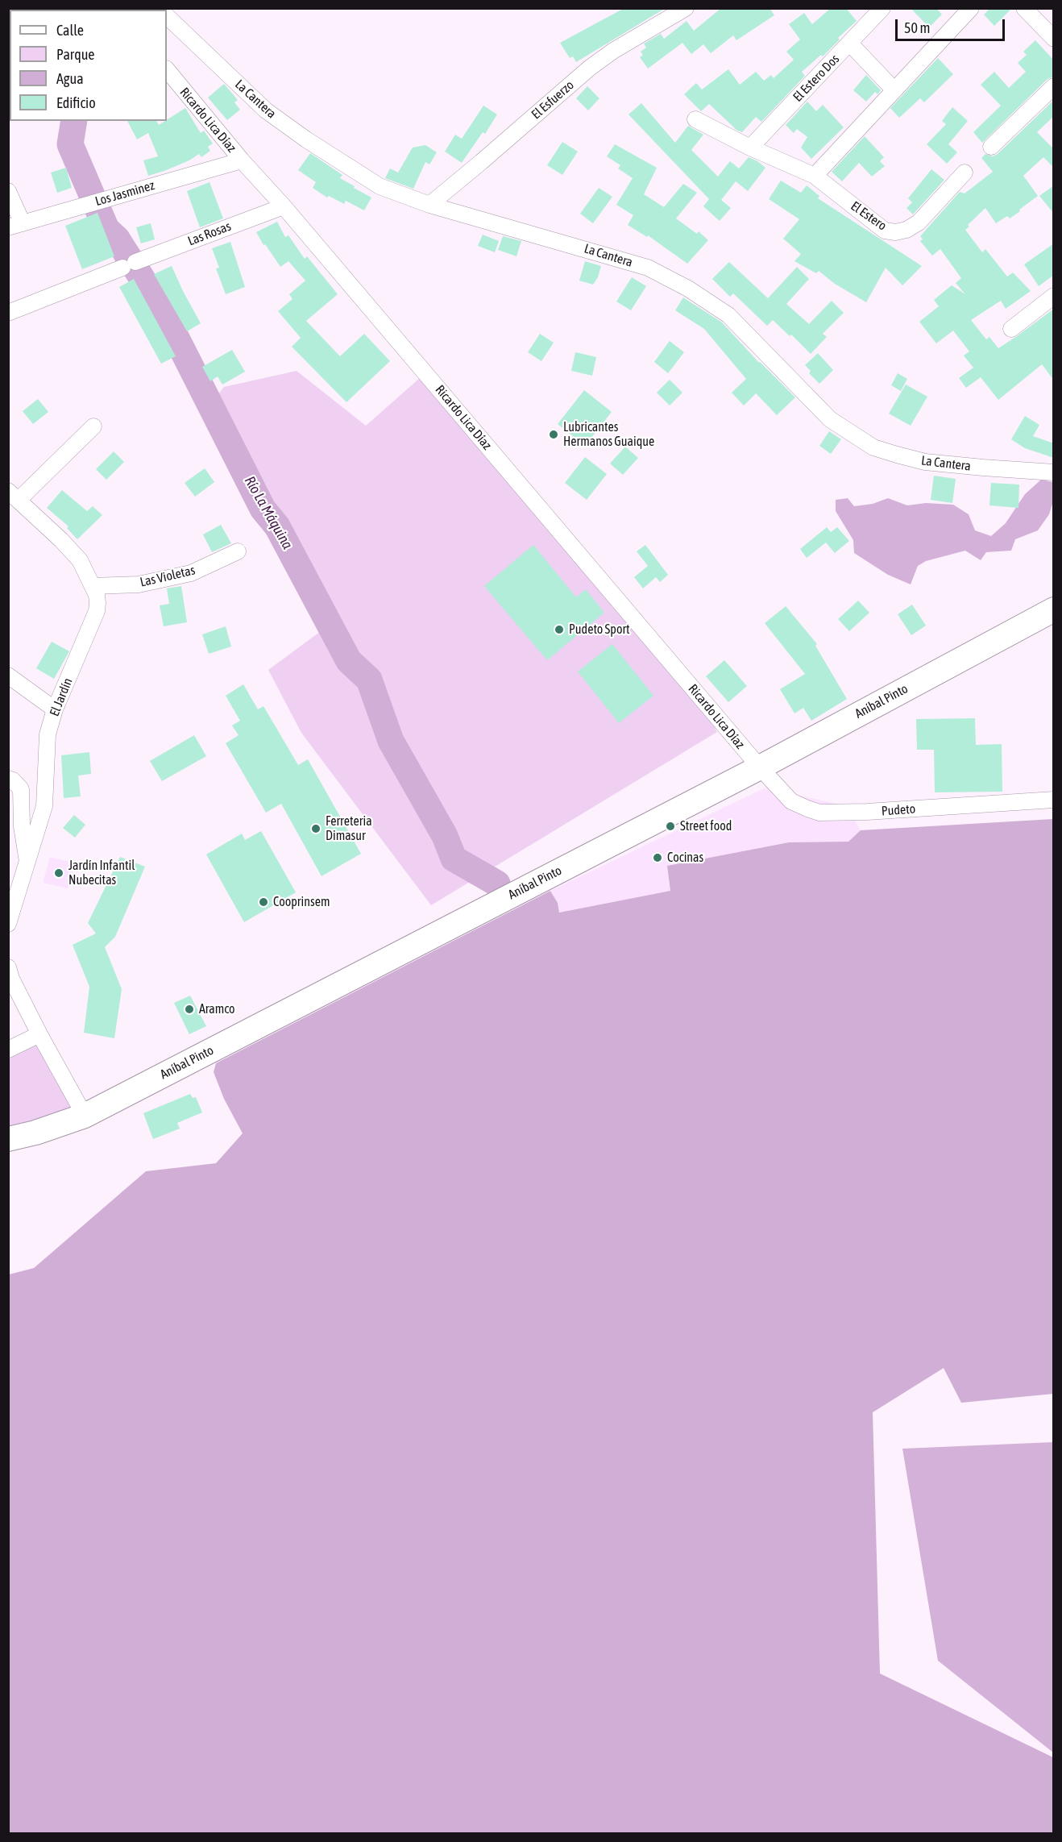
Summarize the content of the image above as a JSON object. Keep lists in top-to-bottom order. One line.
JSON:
{"streets":{"main road":["Aníbal Pinto"],"street":["El Estero Dos","La Cantera","El Esfuerzo","Ricardo Lica Díaz","Los Jasminez","El Estero","Las Rosas","Las Violetas","El Jardín","Pudeto"]},"crossings":[["El Estero Dos","El Estero"],["La Cantera","El Esfuerzo"],["Ricardo Lica Díaz","Los Jasminez"],["Ricardo Lica Díaz","Las Rosas"],["Ricardo Lica Díaz","Aníbal Pinto"],["Ricardo Lica Díaz","Pudeto"],["Las Violetas","El Jardín"],["Aníbal Pinto","Pudeto"]],"water":["Río La Máquina"],"places":["Lubricantes Hermanos Guaique","Pudeto Sport","Street food","Ferreteria Dimasur","Cocinas","Jardín Infantil Nubecitas","Cooprinsem","Aramco"],"legend":["Calle","Parque","Agua","Edificio"],"scale_bar":"50 m"}
